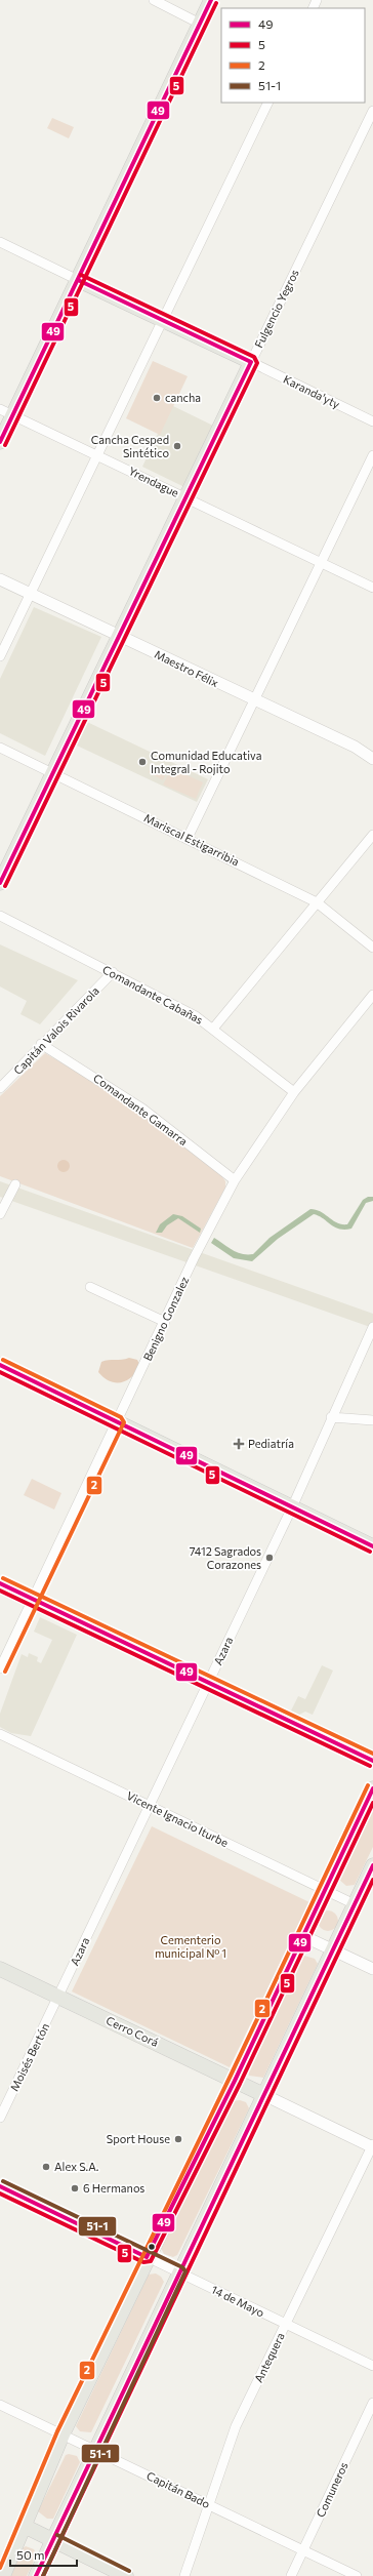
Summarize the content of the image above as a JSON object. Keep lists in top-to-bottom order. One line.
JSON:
{"streets":{"main road":["Fulgencio Yegros","Cerro Corá"],"street":["Karanda'yty","Yrendague","Maestro Félix","Mariscal Estigarribia","Comandante Cabañas","Capitán Valois Rivarola","Comandante Gamarra","Benigno Gonzalez","Azara","Vicente Ignacio Iturbe","Moisés Bertón","14 de Mayo","Antequera","Capitán Bado","Comuneros"]},"crossings":[["Fulgencio Yegros","Karanda'yty"],["Fulgencio Yegros","Yrendague"],["Fulgencio Yegros","Maestro Félix"],["Fulgencio Yegros","Mariscal Estigarribia"],["Comandante Cabañas","Capitán Valois Rivarola"],["Comandante Cabañas","Benigno Gonzalez"],["Capitán Valois Rivarola","Comandante Gamarra"],["Comandante Gamarra","Benigno Gonzalez"],["Azara","Vicente Ignacio Iturbe"],["Azara","Cerro Corá"],["Azara","Moisés Bertón"],["Cerro Corá","Moisés Bertón"],["14 de Mayo","Antequera"],["Antequera","Capitán Bado"],["Capitán Bado","Comuneros"]],"parks":["Cementerio municipal Nº 1"],"places":{"other":["cancha","Cancha Cesped Sintético","Comunidad Educativa Integral - Rojito","7412 Sagrados Corazones","Sport House","Alex S.A.","6 Hermanos"],"health":["Pediatría"]},"lines":["transit line 49","transit line 5","transit line 2","transit line 51-1"],"legend":["49","5","2","51-1"],"scale_bar":"50 m"}
